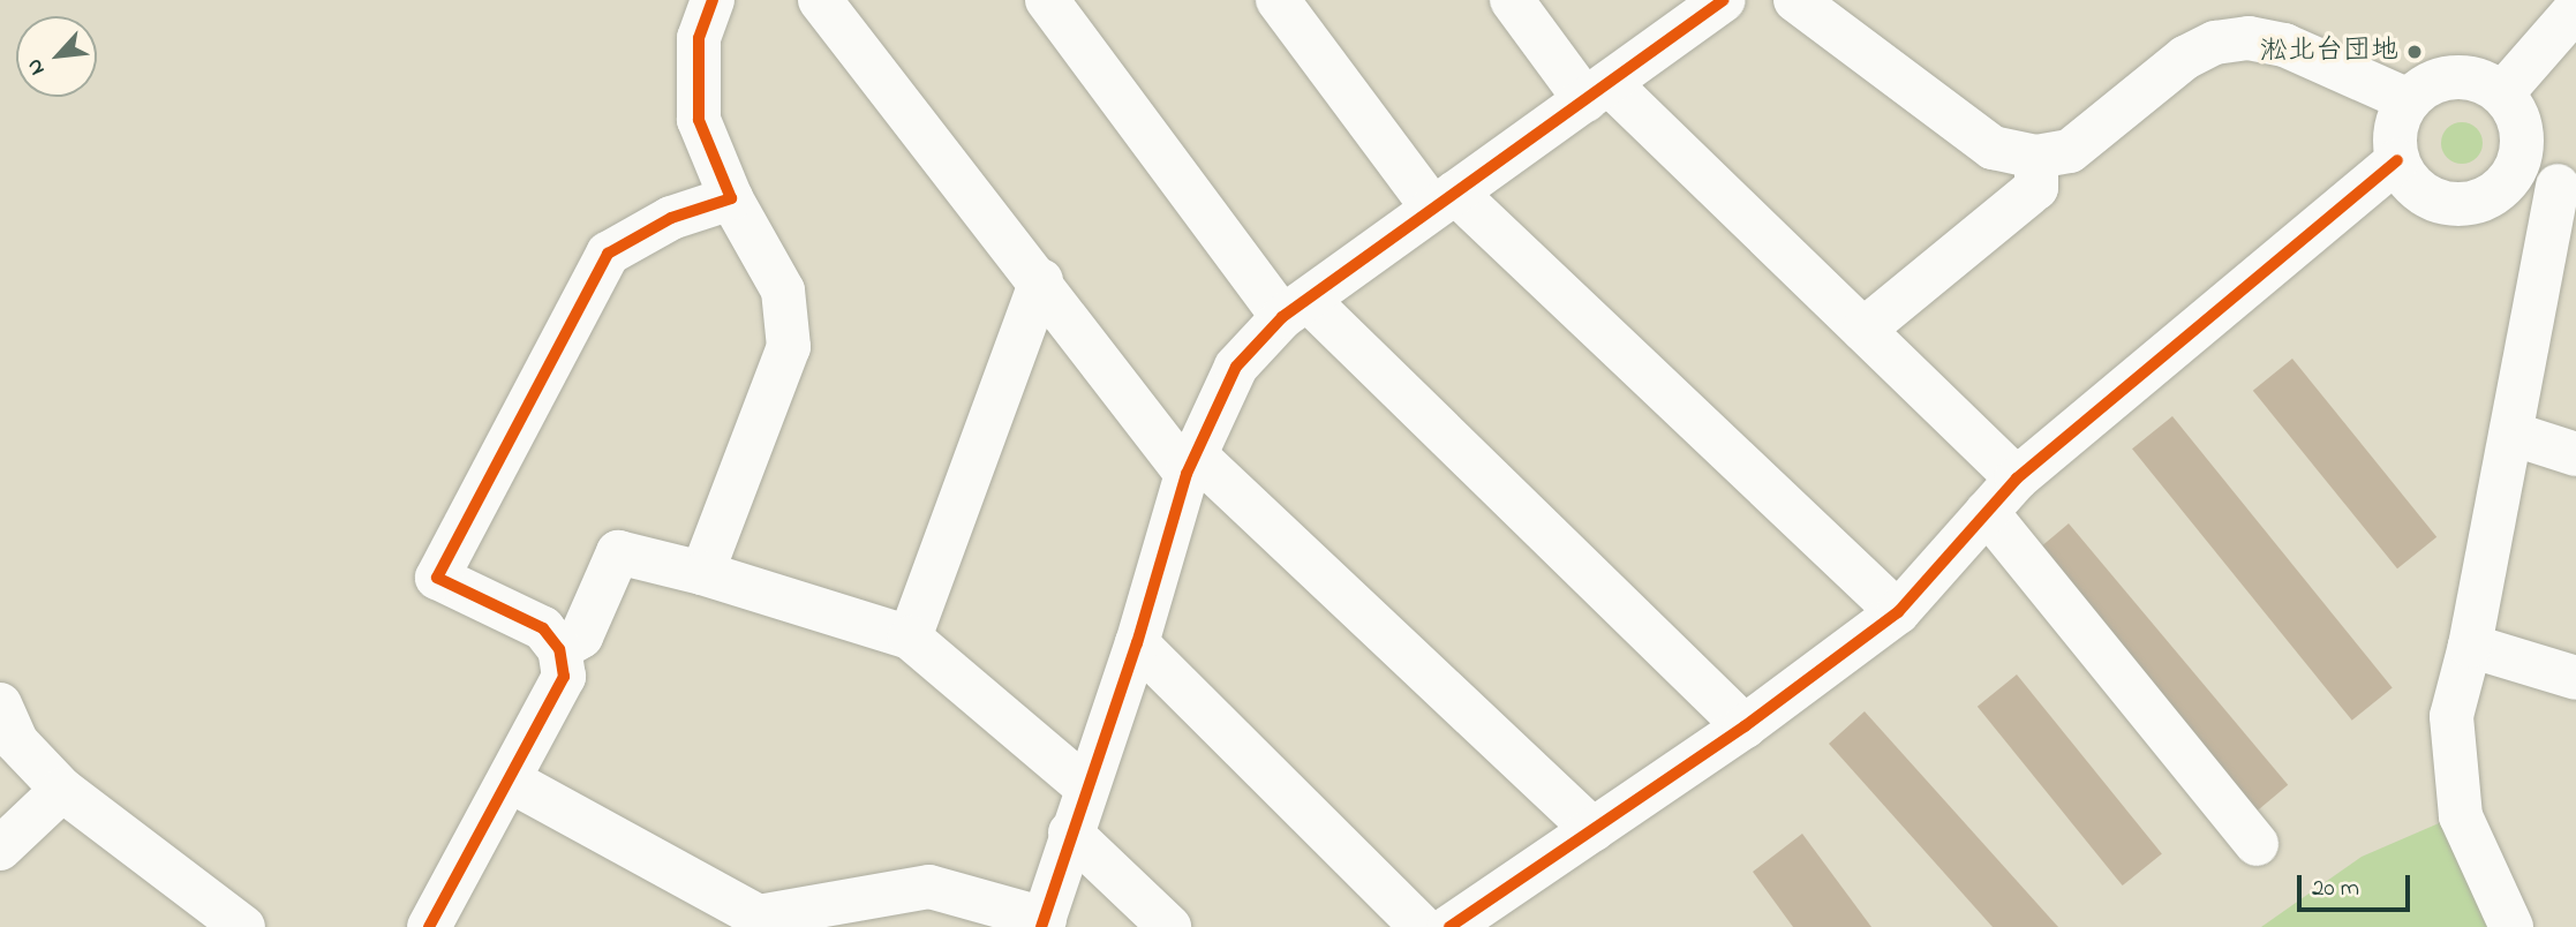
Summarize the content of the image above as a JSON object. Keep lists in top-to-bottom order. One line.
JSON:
{"places":["淞北台団地"],"scale_bar":"20 m","north":"bottom left"}
